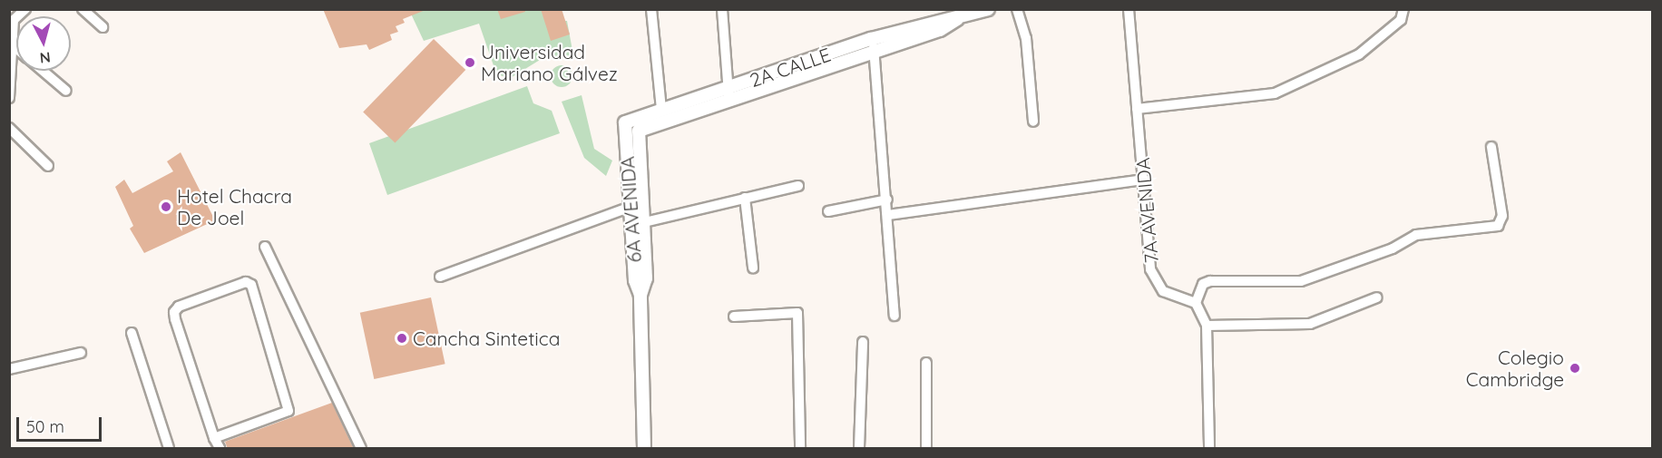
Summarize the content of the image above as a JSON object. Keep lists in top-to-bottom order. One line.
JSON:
{"streets":{"street":["2A CALLE","6A AVENIDA","7A AVENIDA"]},"crossings":[["2A CALLE","6A AVENIDA"]],"places":["Universidad Mariano Gálvez","Hotel Chacra De Joel","Cancha Sintetica","Colegio Cambridge"],"scale_bar":"50 m","north":"bottom"}
